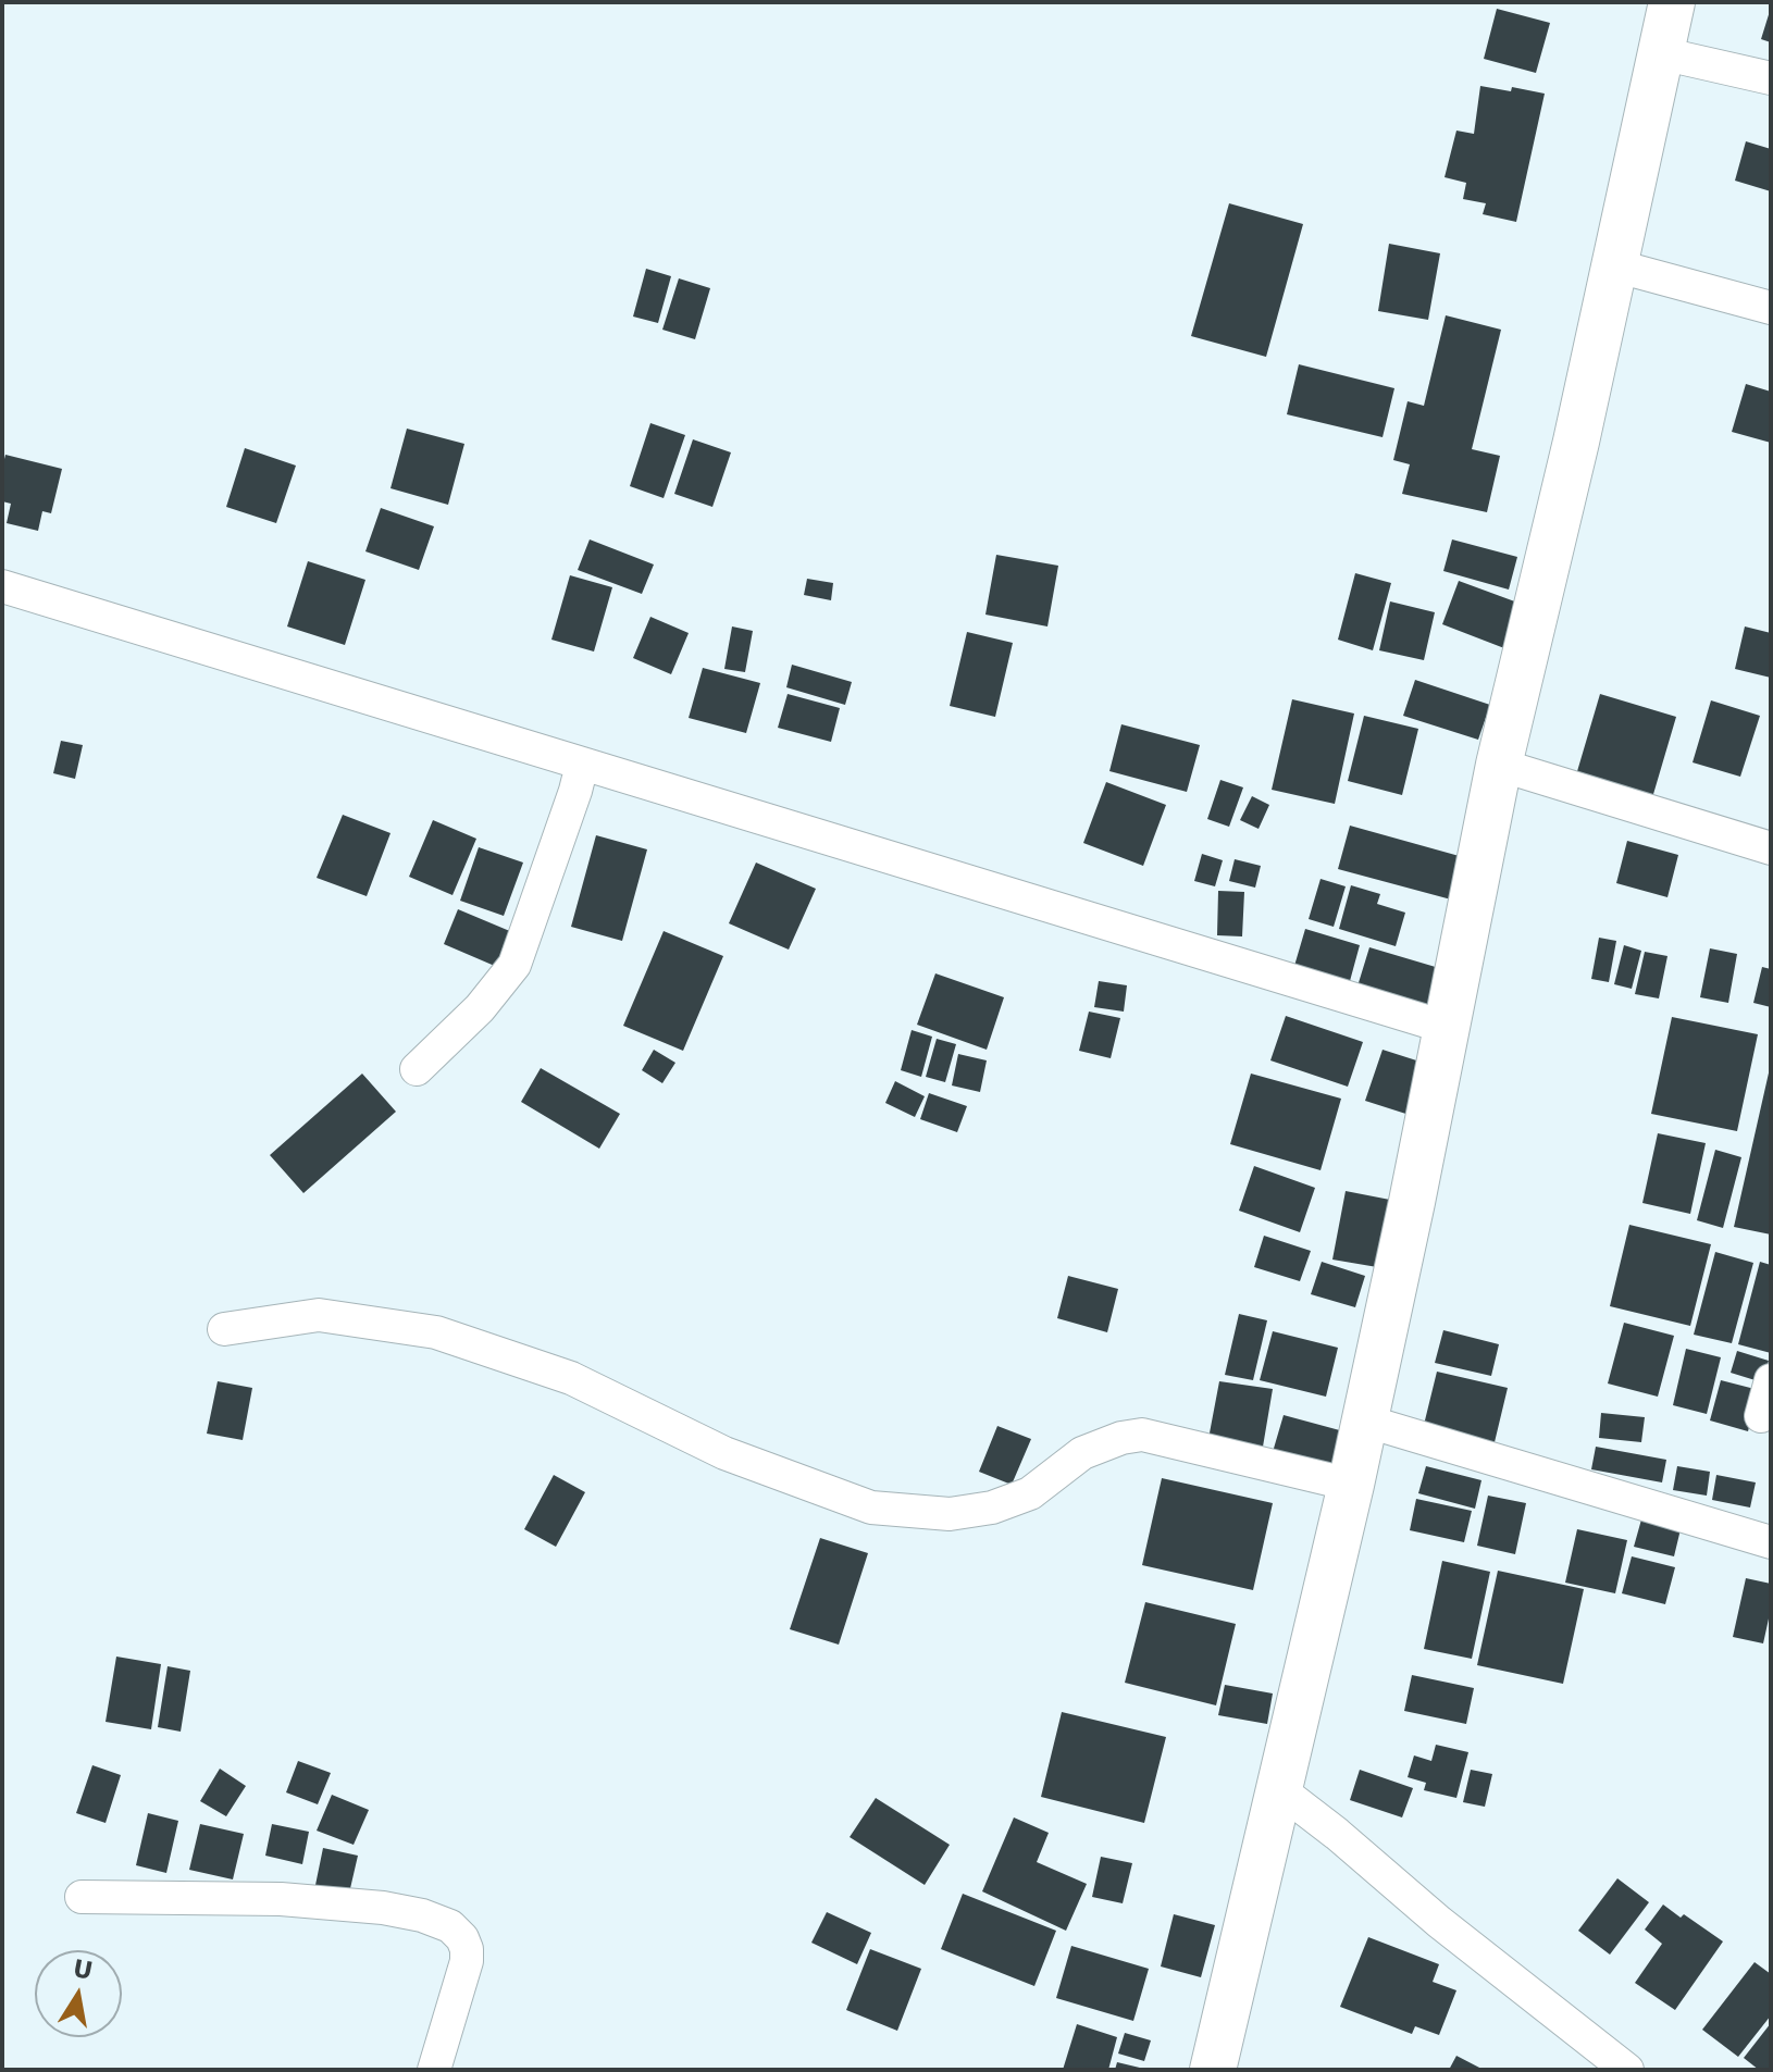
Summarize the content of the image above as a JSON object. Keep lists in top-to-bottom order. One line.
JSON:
{"north":"top"}
